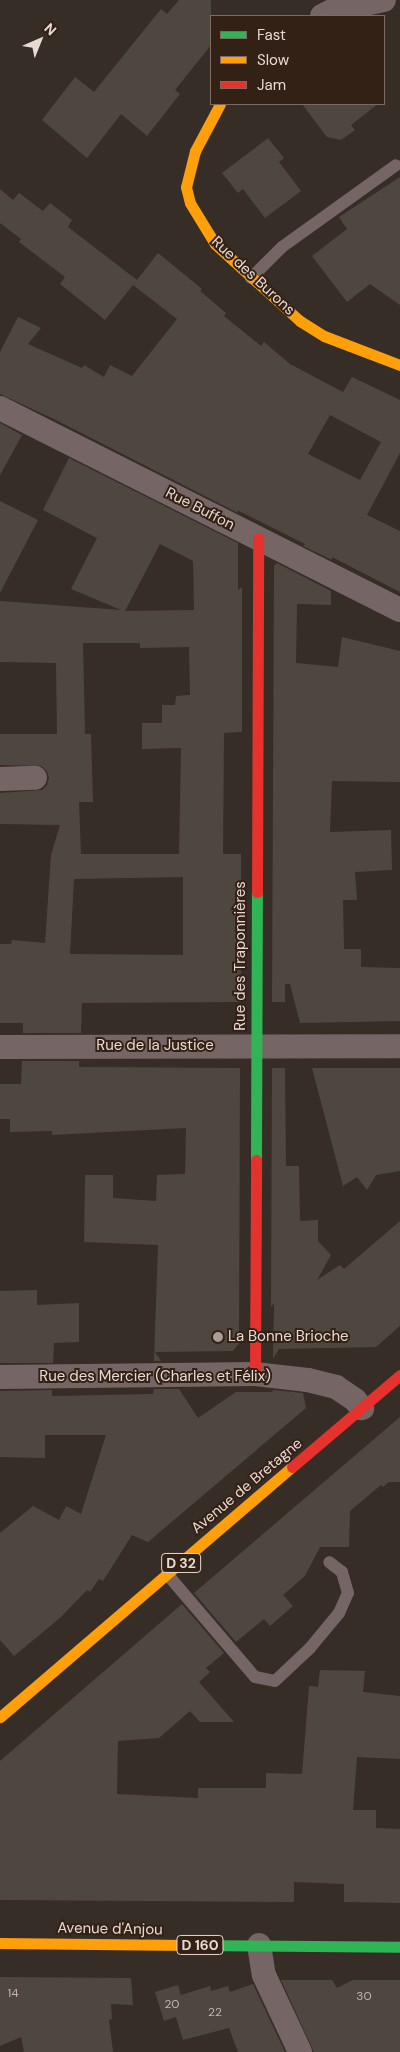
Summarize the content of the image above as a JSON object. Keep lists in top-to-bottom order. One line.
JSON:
{"streets":{"street":["Rue des Burons","Rue Buffon","Rue des Traponnières","Rue de la Justice","Rue des Mercier (Charles et Félix)","Avenue de Bretagne","D 32","Avenue d'Anjou","D 160"]},"crossings":[["Rue Buffon","Rue des Traponnières"],["Rue des Traponnières","Rue de la Justice"],["Rue des Traponnières","Rue des Mercier (Charles et Félix)"],["Rue des Mercier (Charles et Félix)","Avenue de Bretagne"]],"places":["La Bonne Brioche"],"house_numbers":["14","30","20","22"],"legend":["Fast","Slow","Jam"],"north":"top right"}
